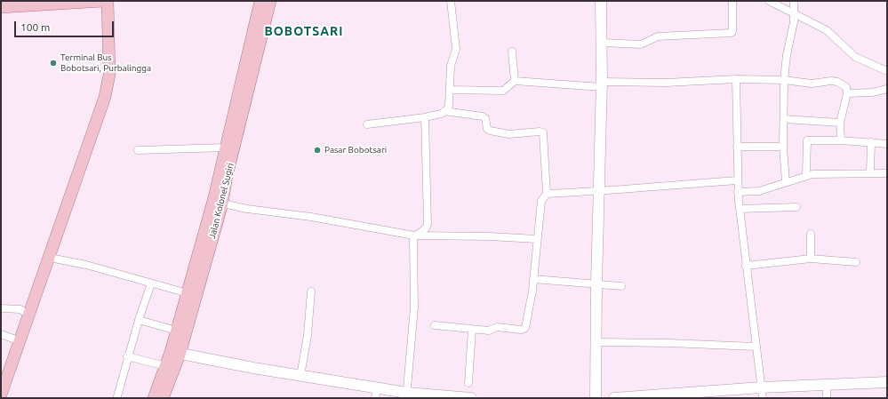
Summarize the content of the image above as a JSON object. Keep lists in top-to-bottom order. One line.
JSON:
{"streets":{"main road":["Jalan Kolonel Sugiri"]},"districts":["BOBOTSARI"],"places":["Terminal Bus Bobotsari, Purbalingga","Pasar Bobotsari"],"scale_bar":"100 m"}
